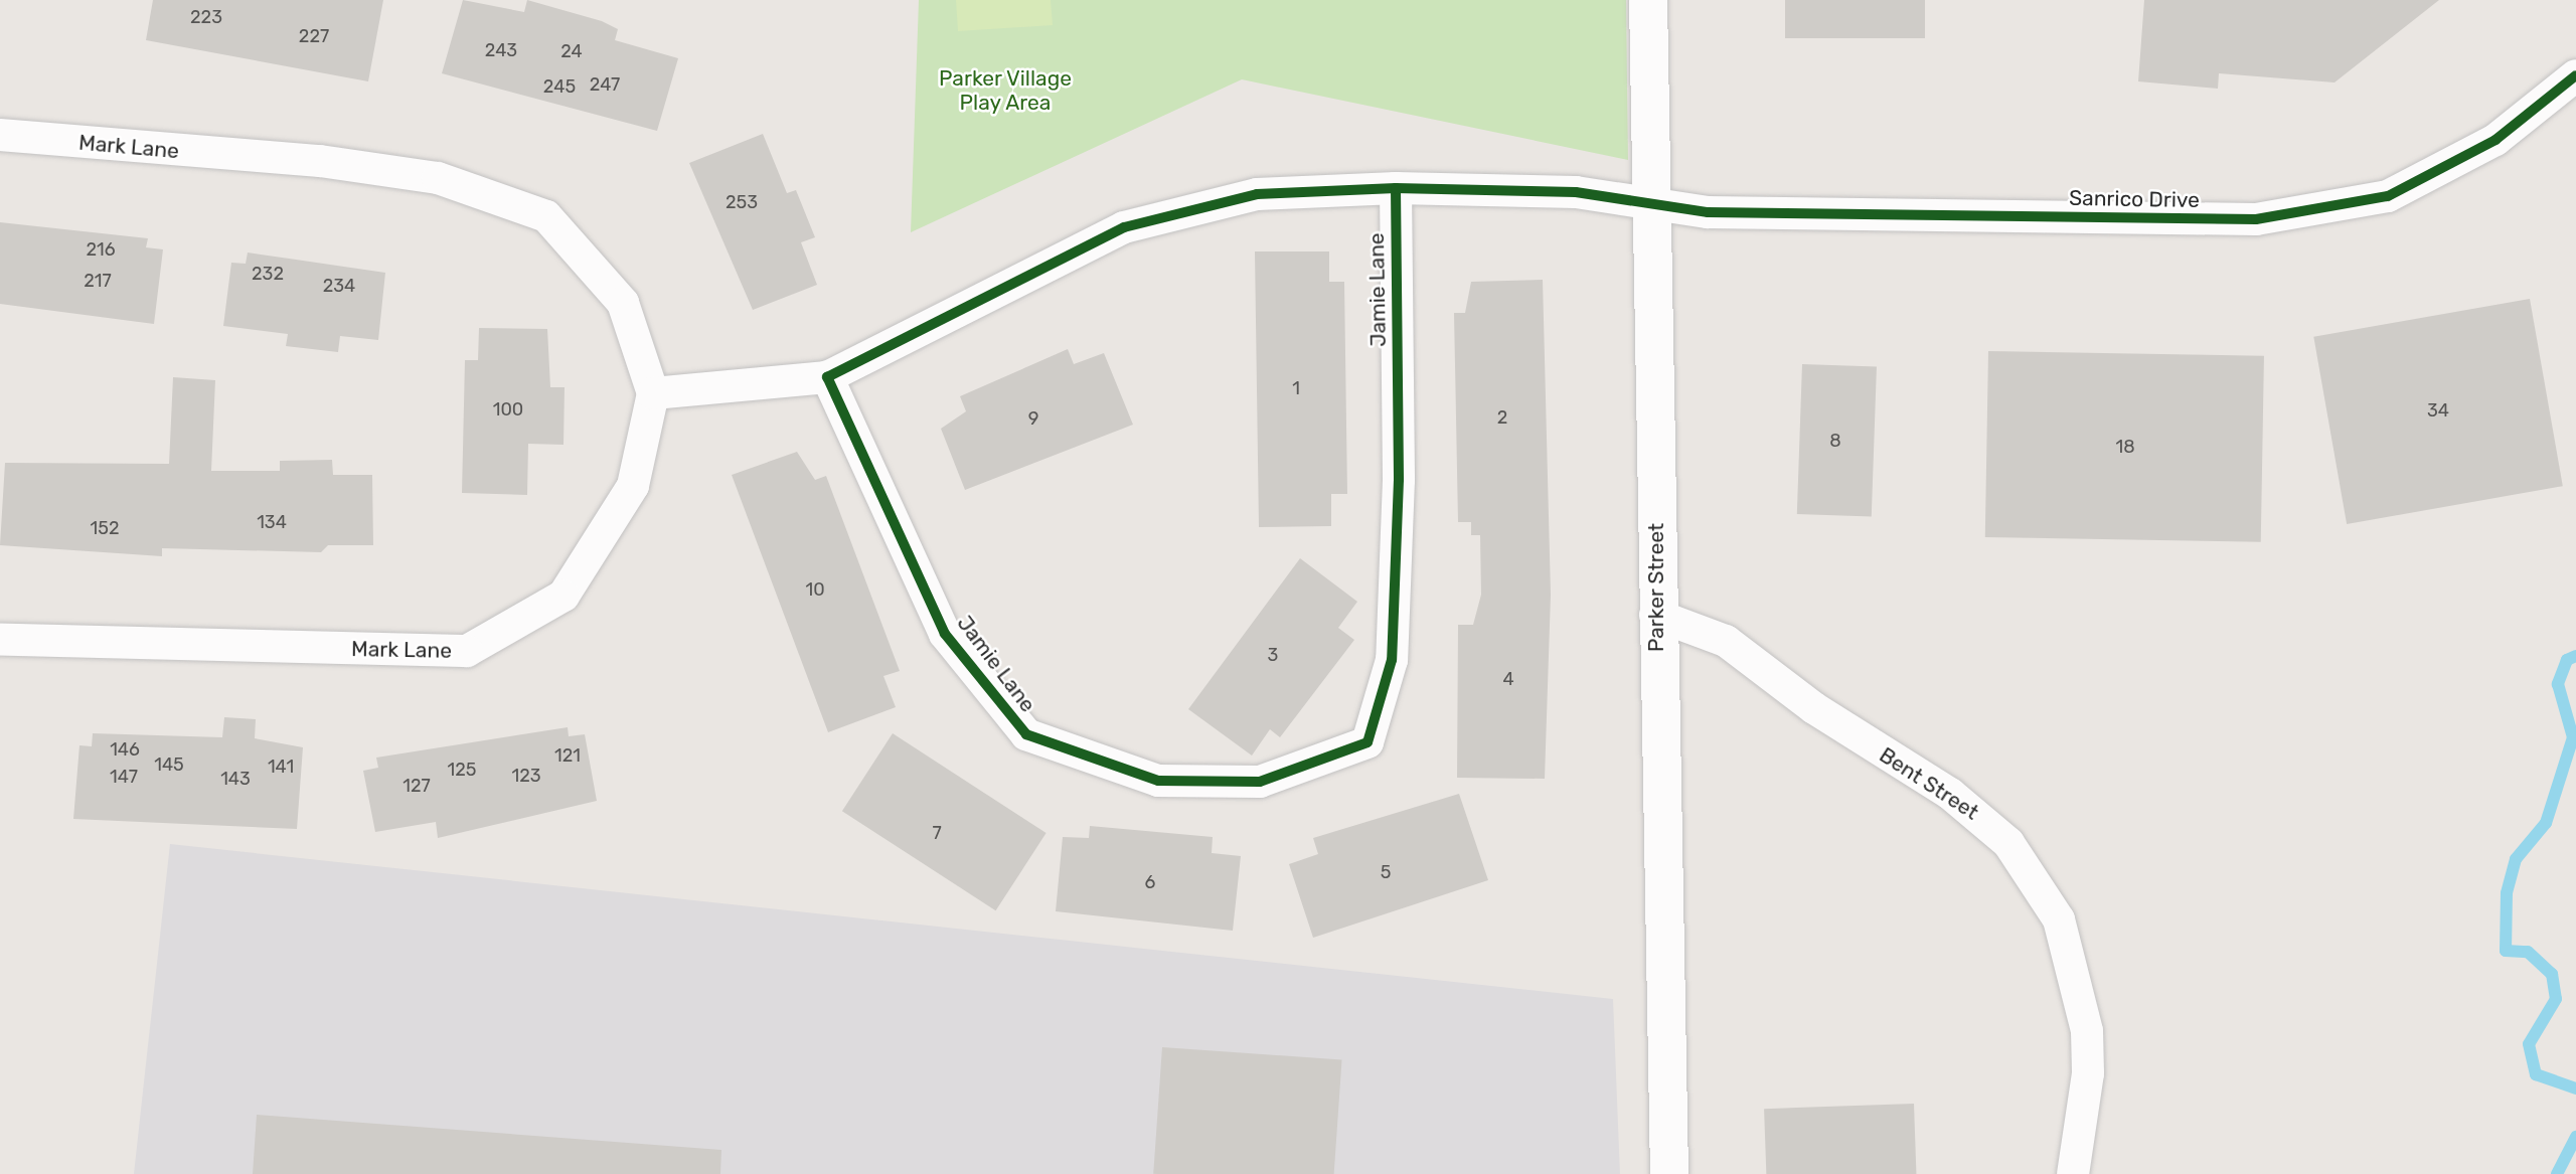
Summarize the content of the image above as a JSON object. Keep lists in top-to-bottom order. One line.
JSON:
{"streets":{"street":["Mark Lane","Sanrico Drive","Jamie Lane","Parker Street","Bent Street"]},"crossings":[["Sanrico Drive","Parker Street"],["Parker Street","Bent Street"]],"parks":["Parker Village Play Area"],"house_numbers":["223","227","243","24","247","245","253","216","232","217","234","1","100","34","2","9","8","18","134","152","10","3","4","146","121","145","141","125","123","147","143","127","7","5","6"]}
